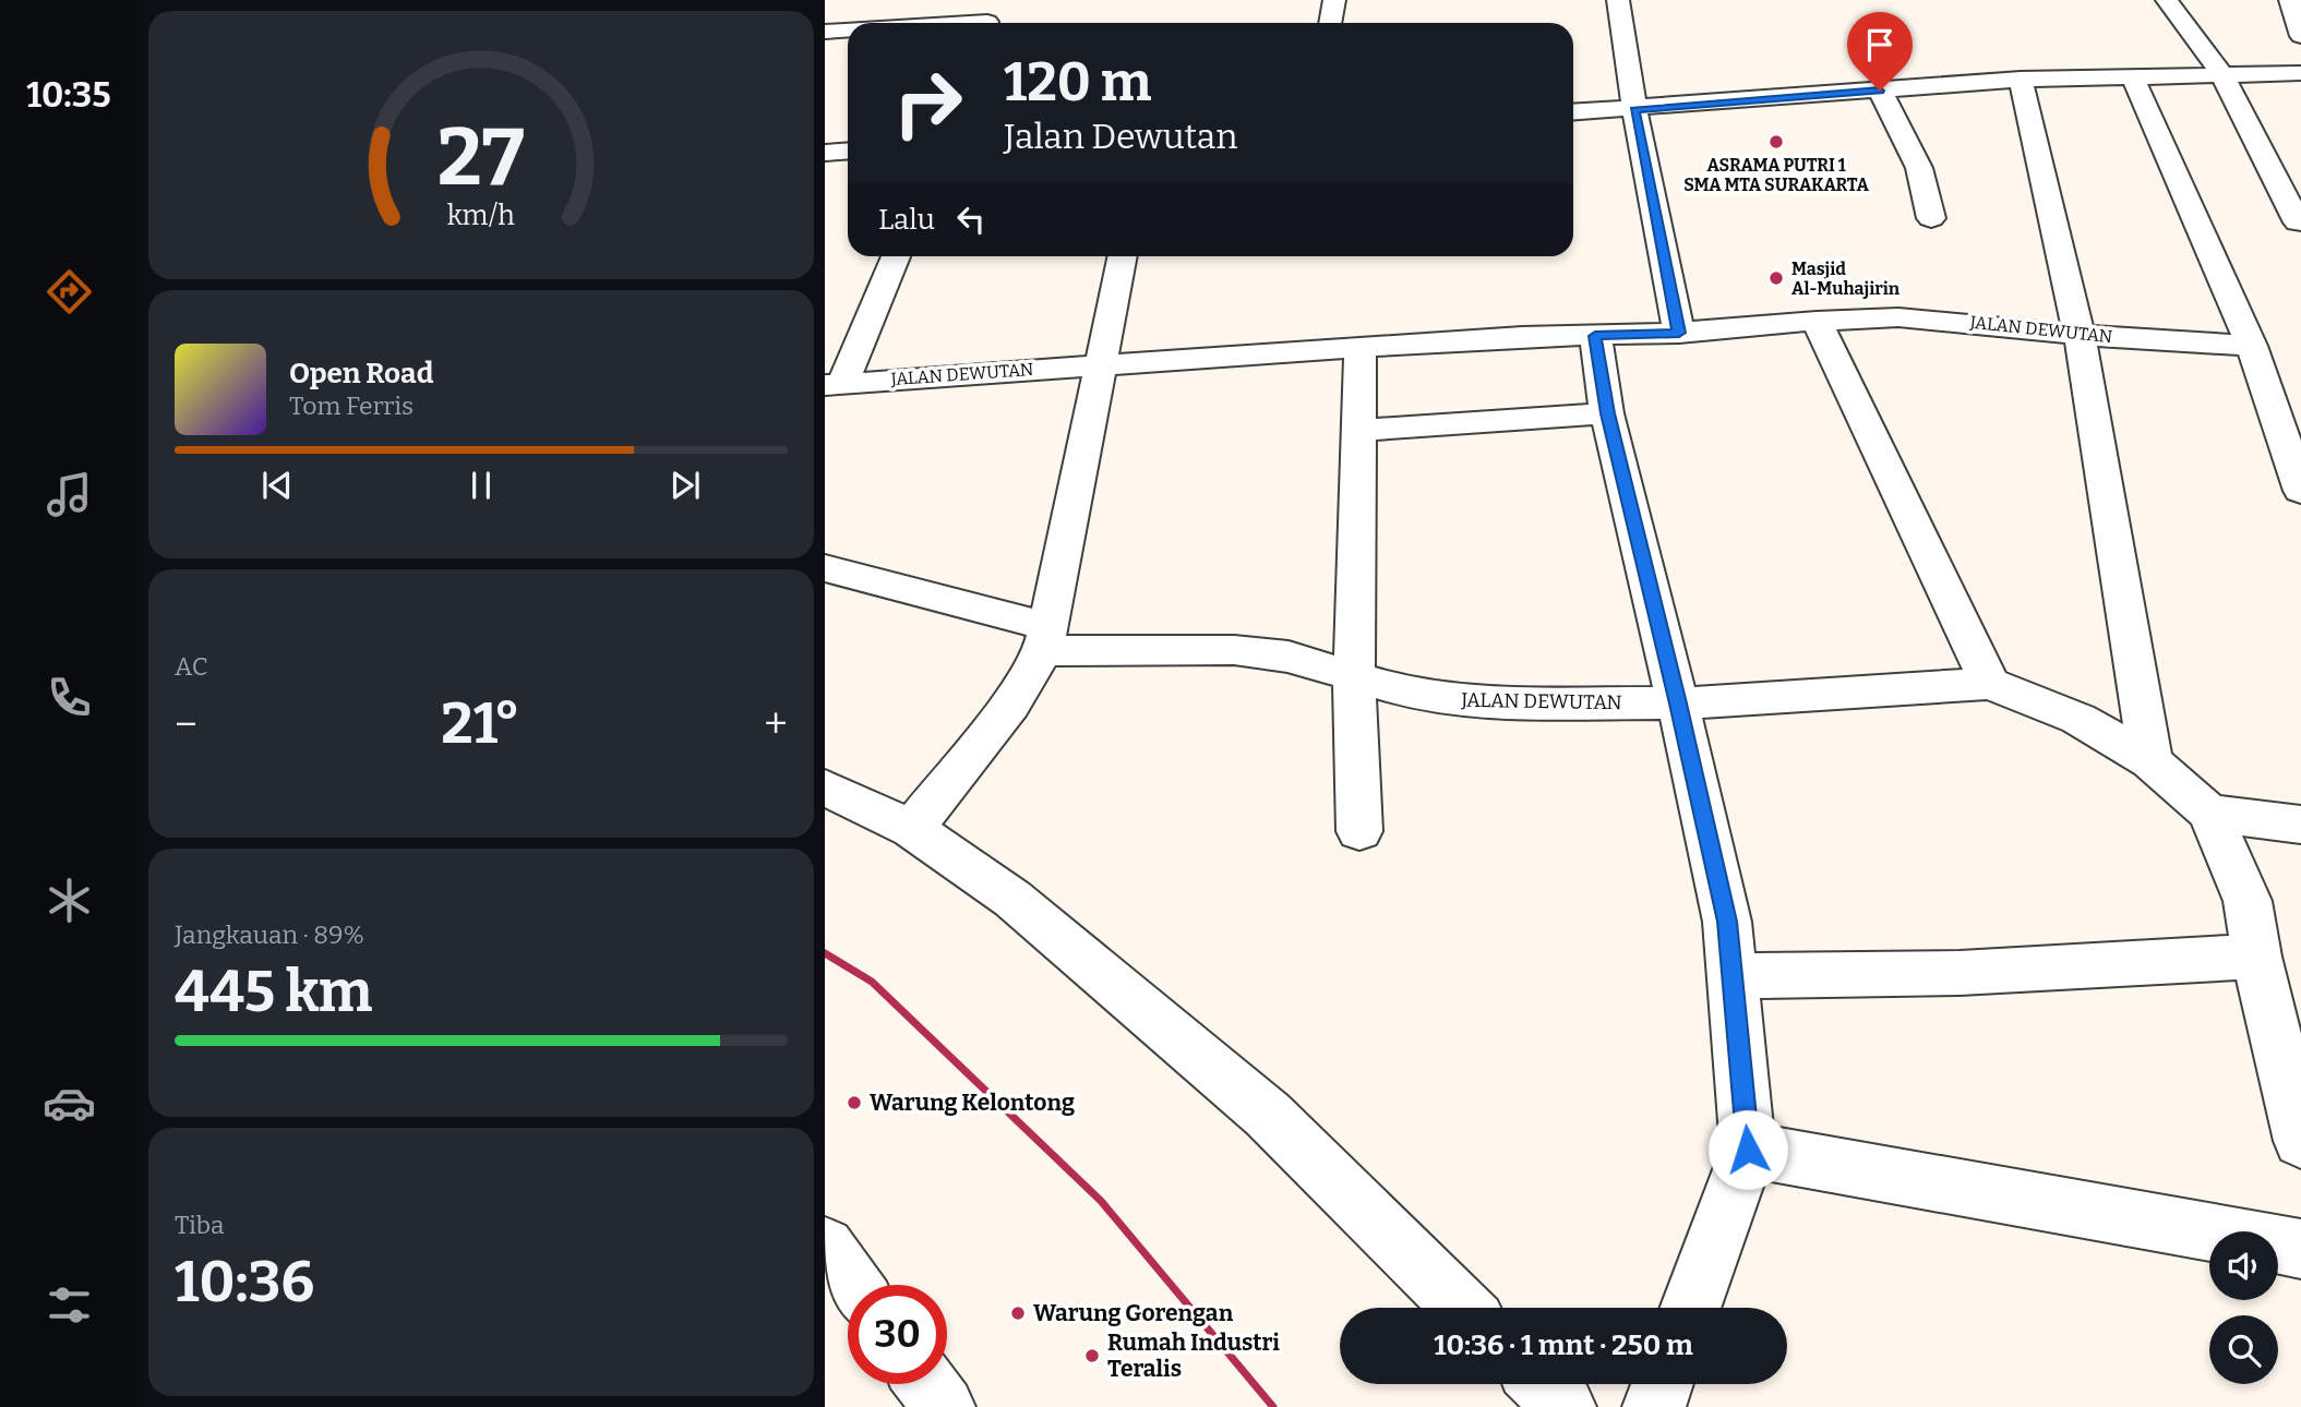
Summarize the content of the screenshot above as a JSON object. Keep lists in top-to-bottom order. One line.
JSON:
{"streets":{"street":["JALAN DEWUTAN"]},"places":["ASRAMA PUTRI 1 SMA MTA SURAKARTA","Masjid Al-Muhajirin","Warung Kelontong","Warung Gorengan","Rumah Industri Teralis"],"page":{"tabs":"10:35","turn":["120 m","Jalan Dewutan"],"then":"Lalu","song":["Open Road","Tom Ferris"],"tile":["AC",["Jangkauan · 89%","445 km"],["Tiba","10:36"]],"heat":["−","21°","+"],"limit":"30","trip":"10:36 · 1 mnt · 250 m","gauge":["27","km/h"]}}
